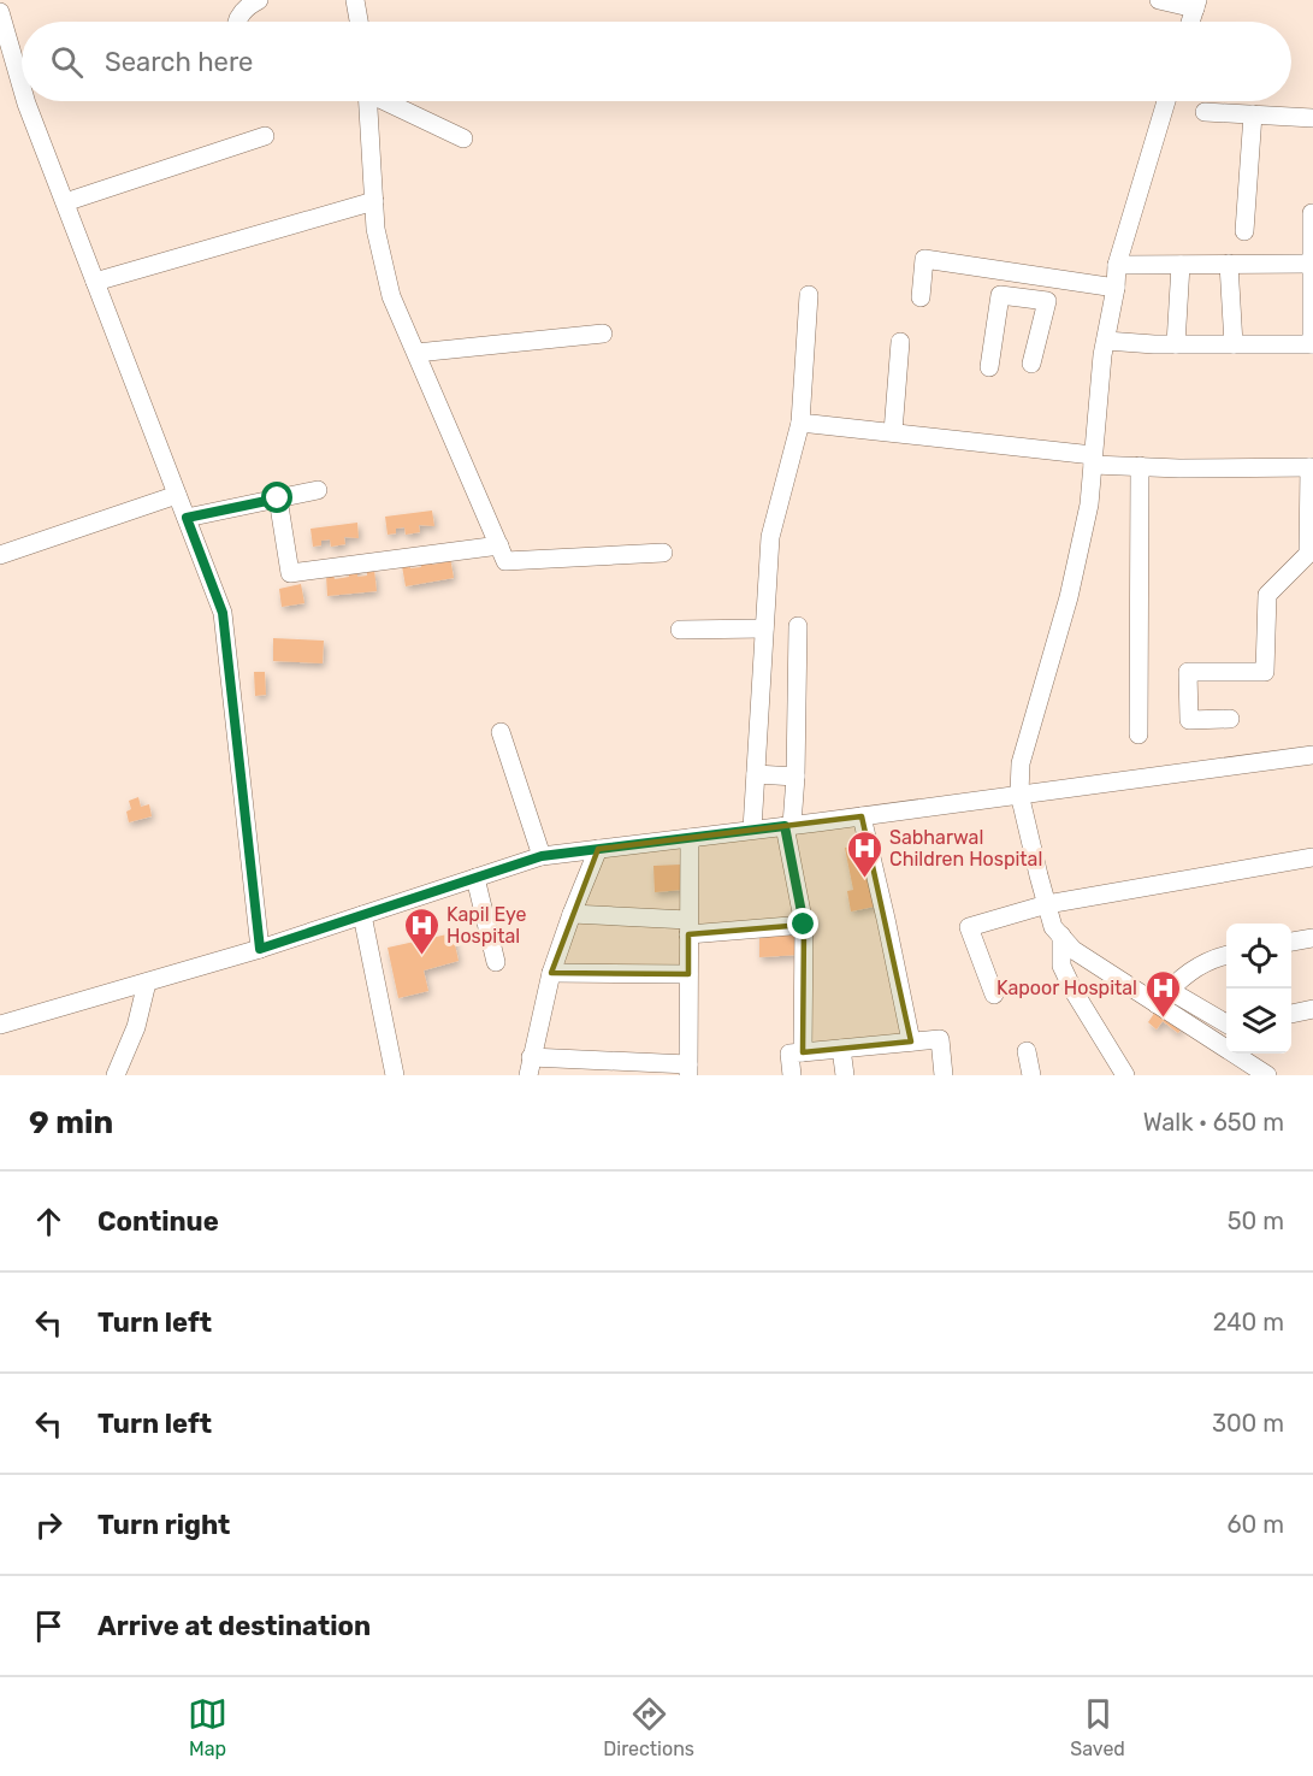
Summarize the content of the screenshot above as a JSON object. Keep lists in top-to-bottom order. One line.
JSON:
{"places":{"hospital":["Sabharwal Children Hospital","Kapil Eye Hospital","Kapoor Hospital"]},"page":{"search":"Search here","heading":["9 min","Walk · 650 m"],"list":[["Continue","50 m"],["Turn left","240 m"],["Turn left","300 m"],["Turn right","60 m"],"Arrive at destination"],"nav":["Map","Directions","Saved"]}}
